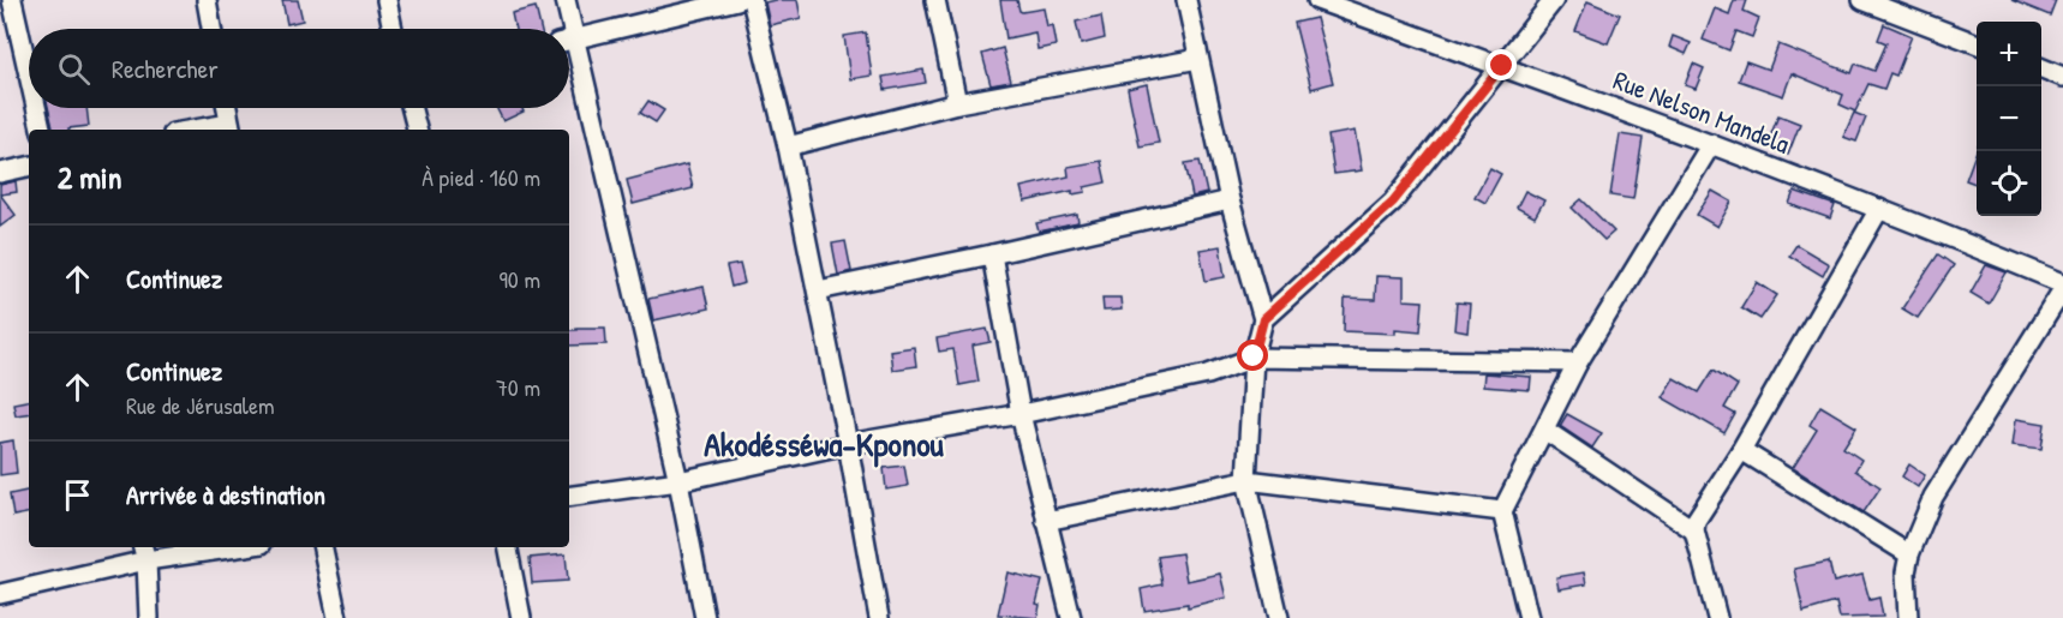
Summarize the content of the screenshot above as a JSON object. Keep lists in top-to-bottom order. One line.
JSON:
{"streets":{"street":["Rue Nelson Mandela"]},"districts":["Akodésséwa-Kponou"],"page":{"map_buttons":["+","−"],"search":"Rechercher","heading":["2 min","À pied · 160 m"],"list":[["Continuez","90 m"],["Continuez","Rue de Jérusalem","70 m"],"Arrivée à destination"]}}
